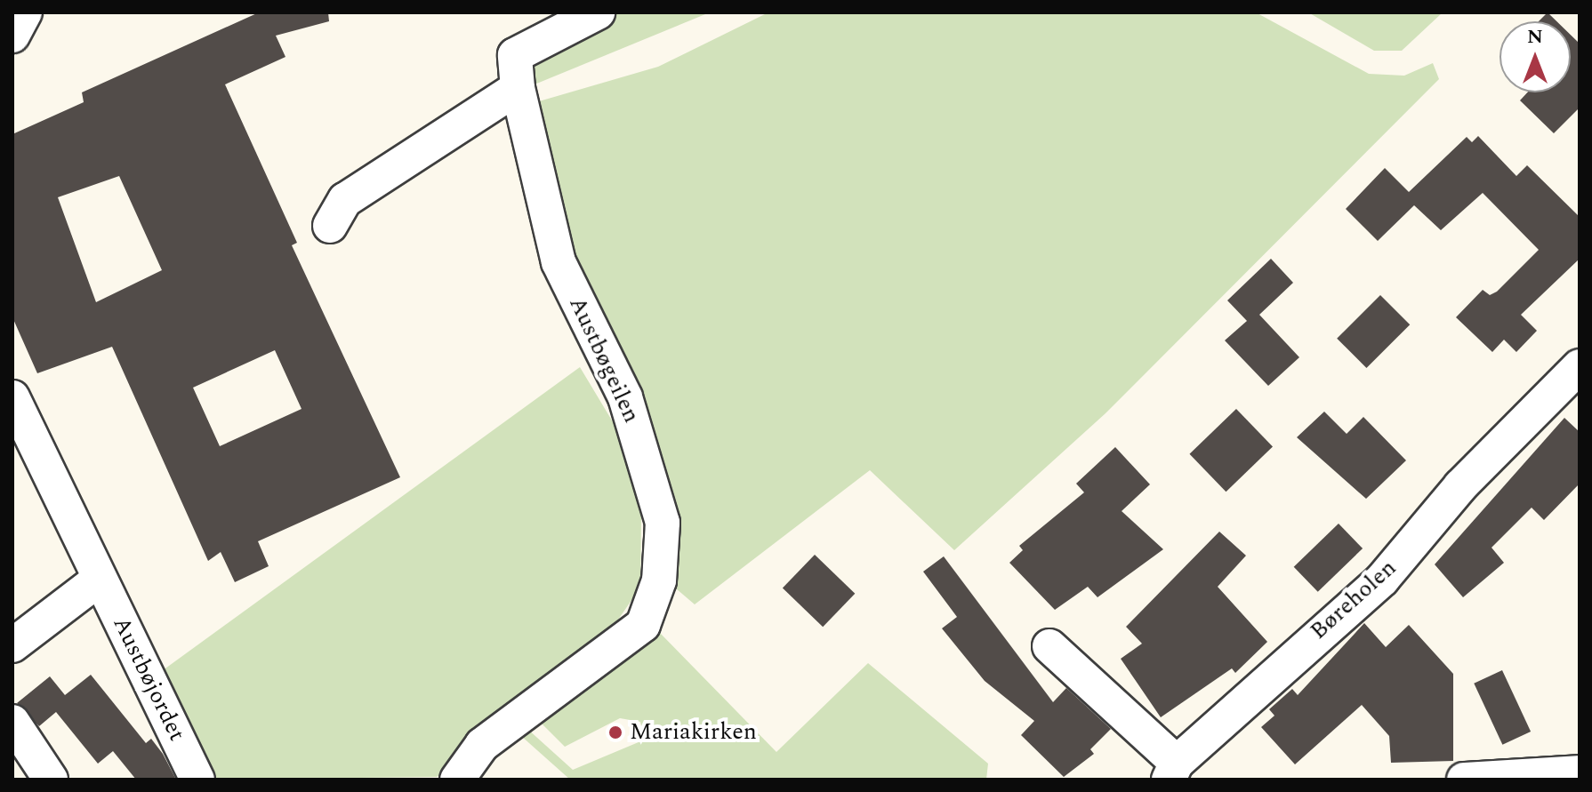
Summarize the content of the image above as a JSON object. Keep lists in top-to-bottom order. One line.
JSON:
{"streets":{"street":["Austbøgeilen","Børeholen","Austbøjordet"]},"places":["Mariakirken"],"north":"top"}
